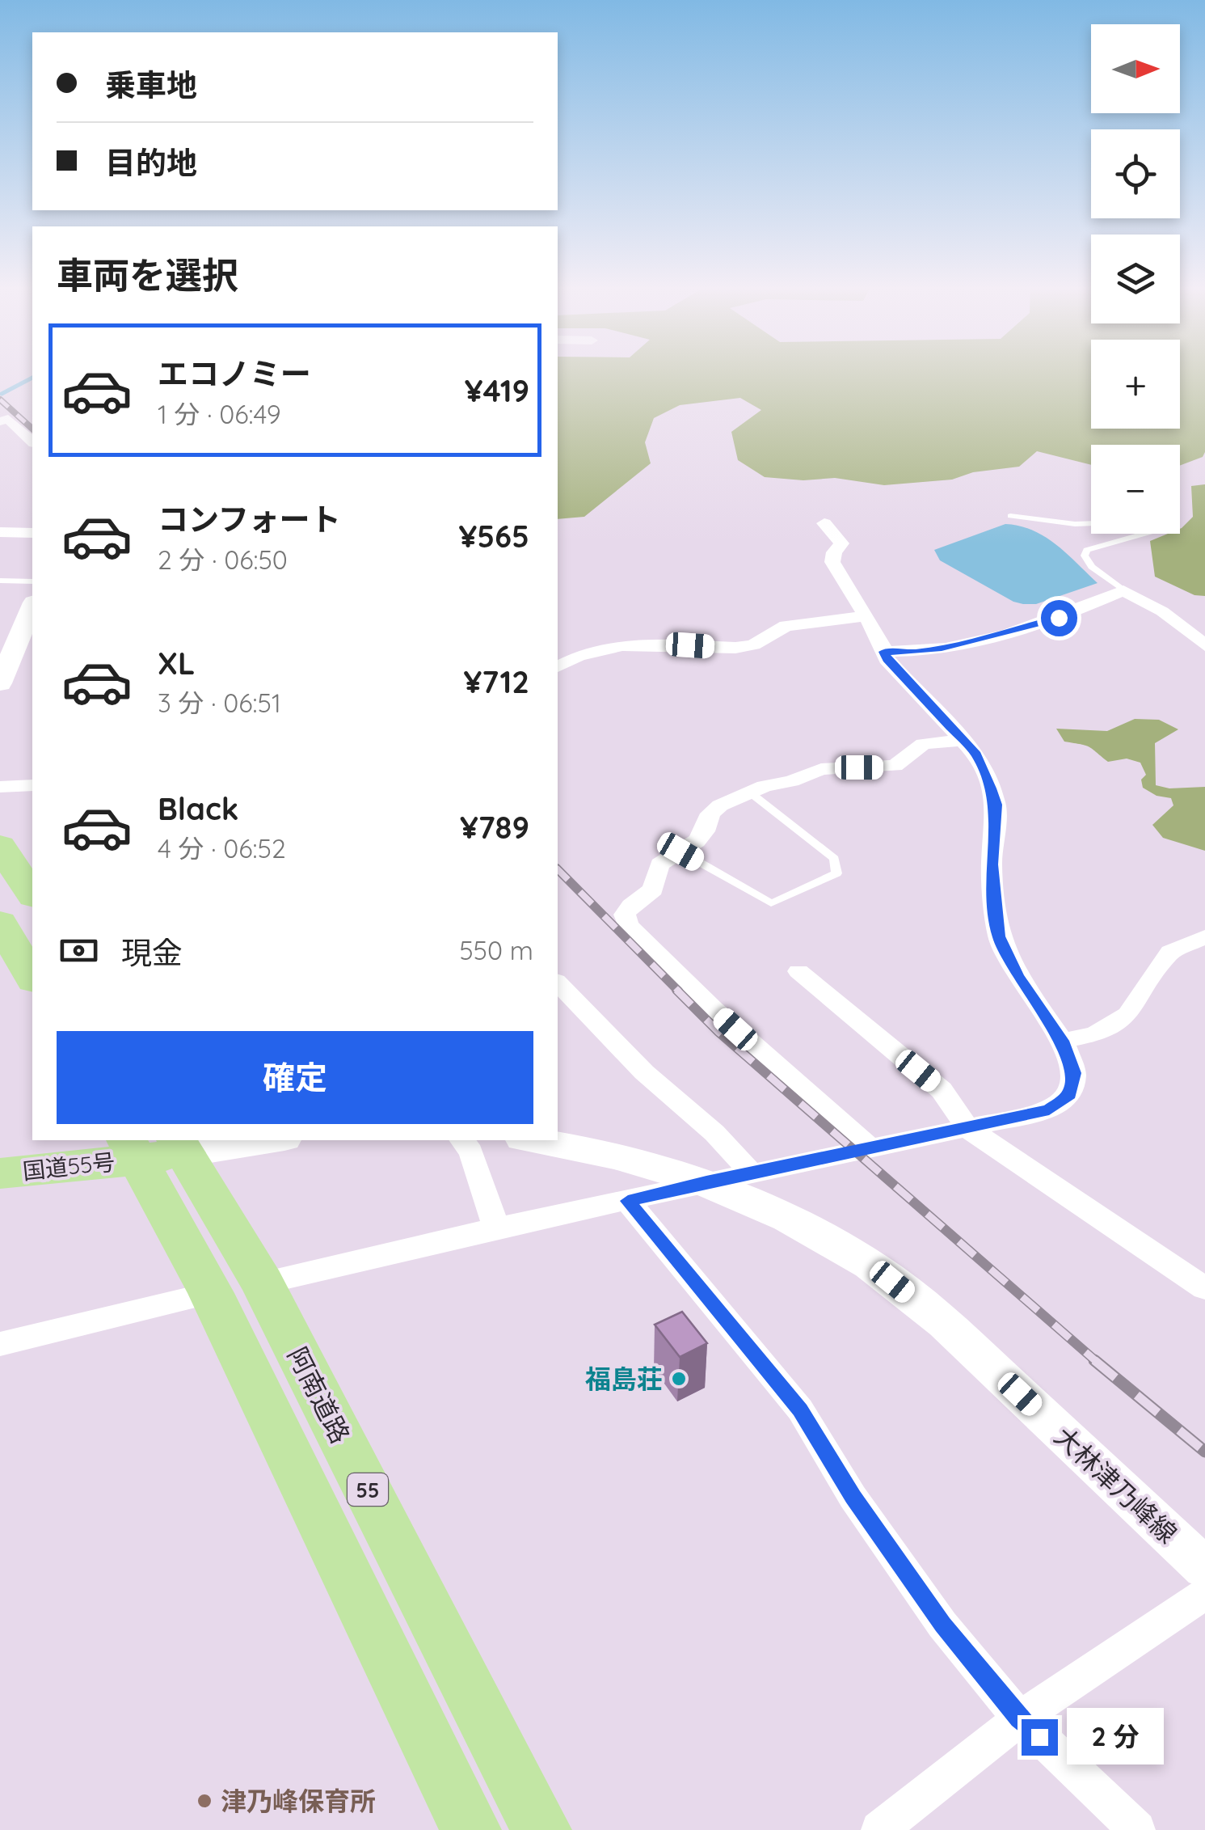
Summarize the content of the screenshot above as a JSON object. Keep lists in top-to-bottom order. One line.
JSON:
{"streets":{"highway":["国道55号","阿南道路","55"],"main road":["大林津乃峰線"]},"crossings":[["国道55号","阿南道路"],["国道55号","55"],["阿南道路","55"]],"places":["福島荘","津乃峰保育所"],"north":"right","page":{"map_buttons":["+","−"],"banner":["乗車地","目的地"],"heading":"車両を選択","list":[{"name":"エコノミー","note":"1 分 · 06:49","value":"¥419"},{"name":"コンフォート","note":"2 分 · 06:50","value":"¥565"},{"name":"XL","note":"3 分 · 06:51","value":"¥712"},{"name":"Black","note":"4 分 · 06:52","value":"¥789"}],"pay":["現金","550 m"],"buttons":"確定","bubble":"2 分"}}
